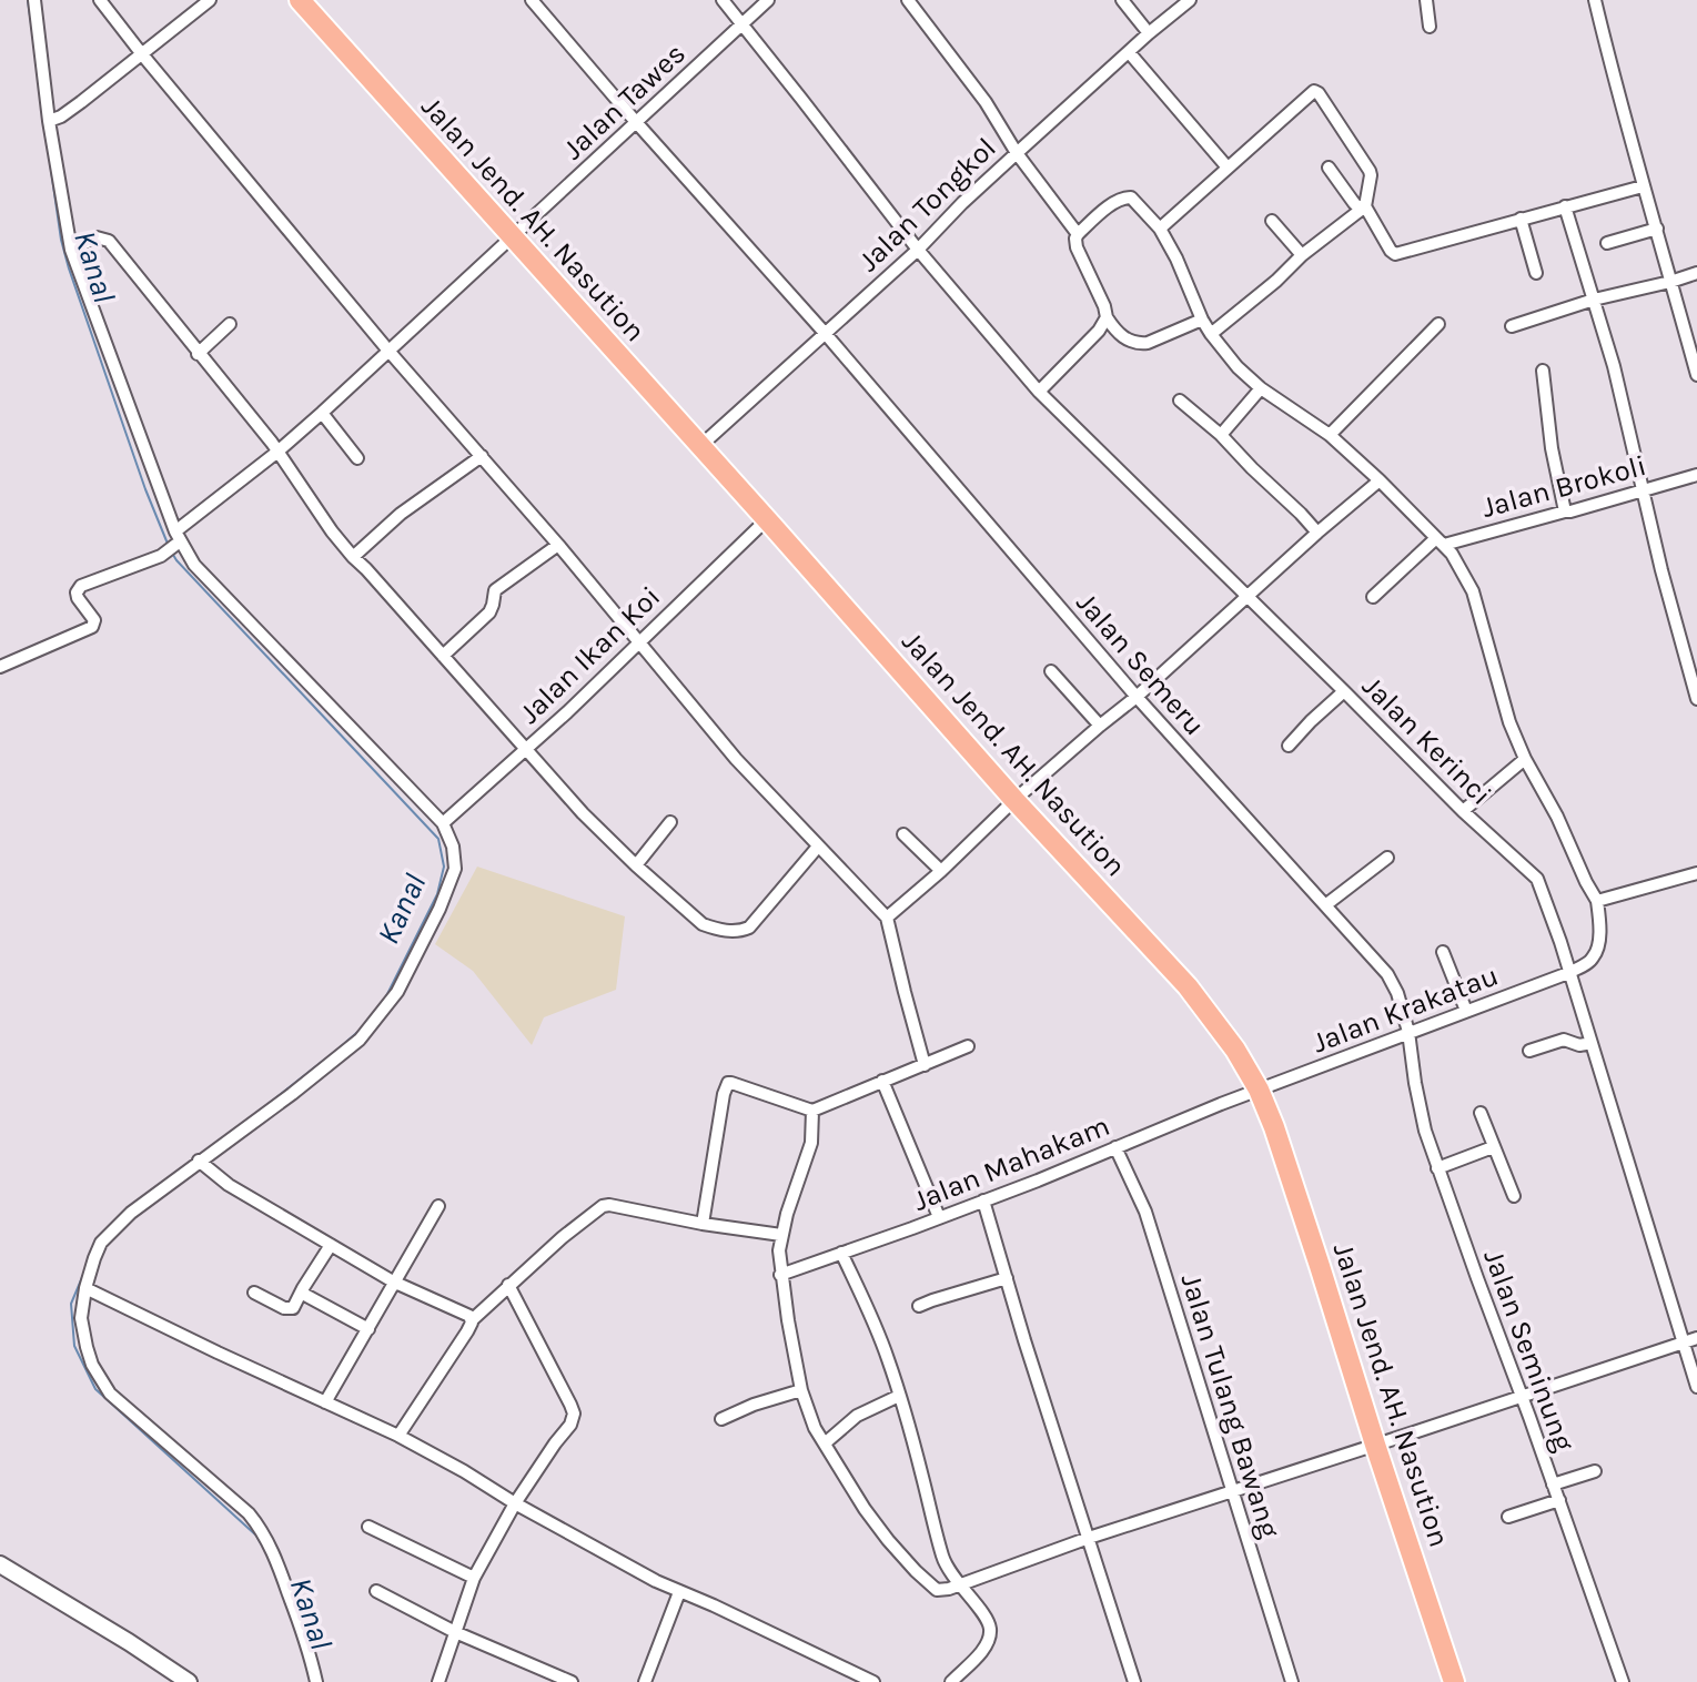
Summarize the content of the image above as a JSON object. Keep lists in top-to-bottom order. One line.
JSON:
{"streets":{"highway":["Jalan Jend. AH. Nasution"],"street":["Jalan Tawes","Jalan Tongkol","Jalan Brokoli","Jalan Ikan Koi","Jalan Semeru","Jalan Kerinci","Jalan Krakatau","Jalan Mahakam","Jalan Seminung","Jalan Tulang Bawang"]},"crossings":[["Jalan Tawes","Jalan Jend. AH. Nasution"],["Jalan Tawes","Jalan Semeru"],["Jalan Tawes","Jalan Kerinci"],["Jalan Tongkol","Jalan Jend. AH. Nasution"],["Jalan Tongkol","Jalan Semeru"],["Jalan Tongkol","Jalan Kerinci"],["Jalan Jend. AH. Nasution","Jalan Ikan Koi"],["Jalan Jend. AH. Nasution","Jalan Krakatau"],["Jalan Jend. AH. Nasution","Jalan Mahakam"],["Jalan Semeru","Jalan Krakatau"],["Jalan Semeru","Jalan Seminung"],["Jalan Kerinci","Jalan Krakatau"],["Jalan Krakatau","Jalan Mahakam"],["Jalan Krakatau","Jalan Seminung"],["Jalan Mahakam","Jalan Tulang Bawang"]],"water":["Kanal"]}
